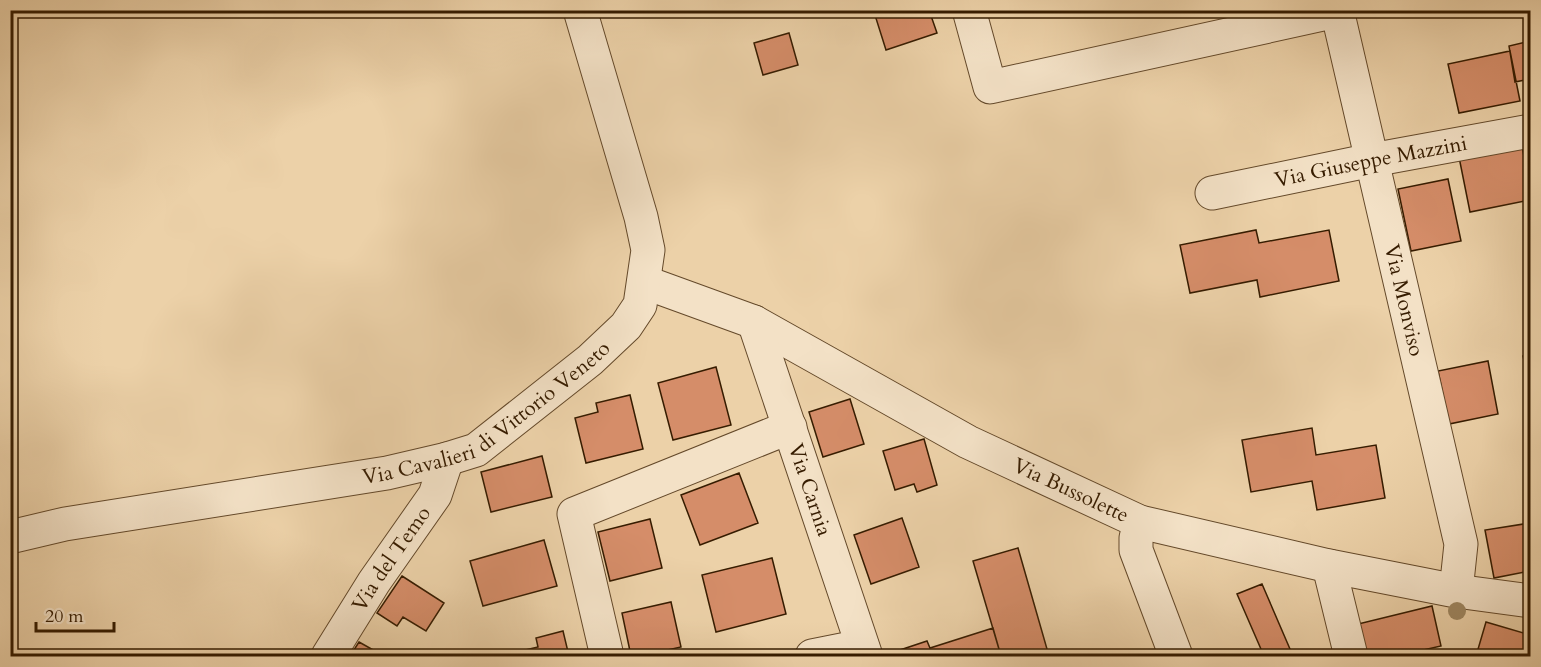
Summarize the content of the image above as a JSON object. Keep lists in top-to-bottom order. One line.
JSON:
{"streets":{"street":["Via Giuseppe Mazzini","Via Monviso","Via Cavalieri di Vittorio Veneto","Via Carnia","Via Bussolette","Via del Temo"]},"crossings":[["Via Giuseppe Mazzini","Via Monviso"],["Via Monviso","Via Bussolette"],["Via Cavalieri di Vittorio Veneto","Via Bussolette"],["Via Cavalieri di Vittorio Veneto","Via del Temo"],["Via Carnia","Via Bussolette"]],"scale_bar":"20 m"}
